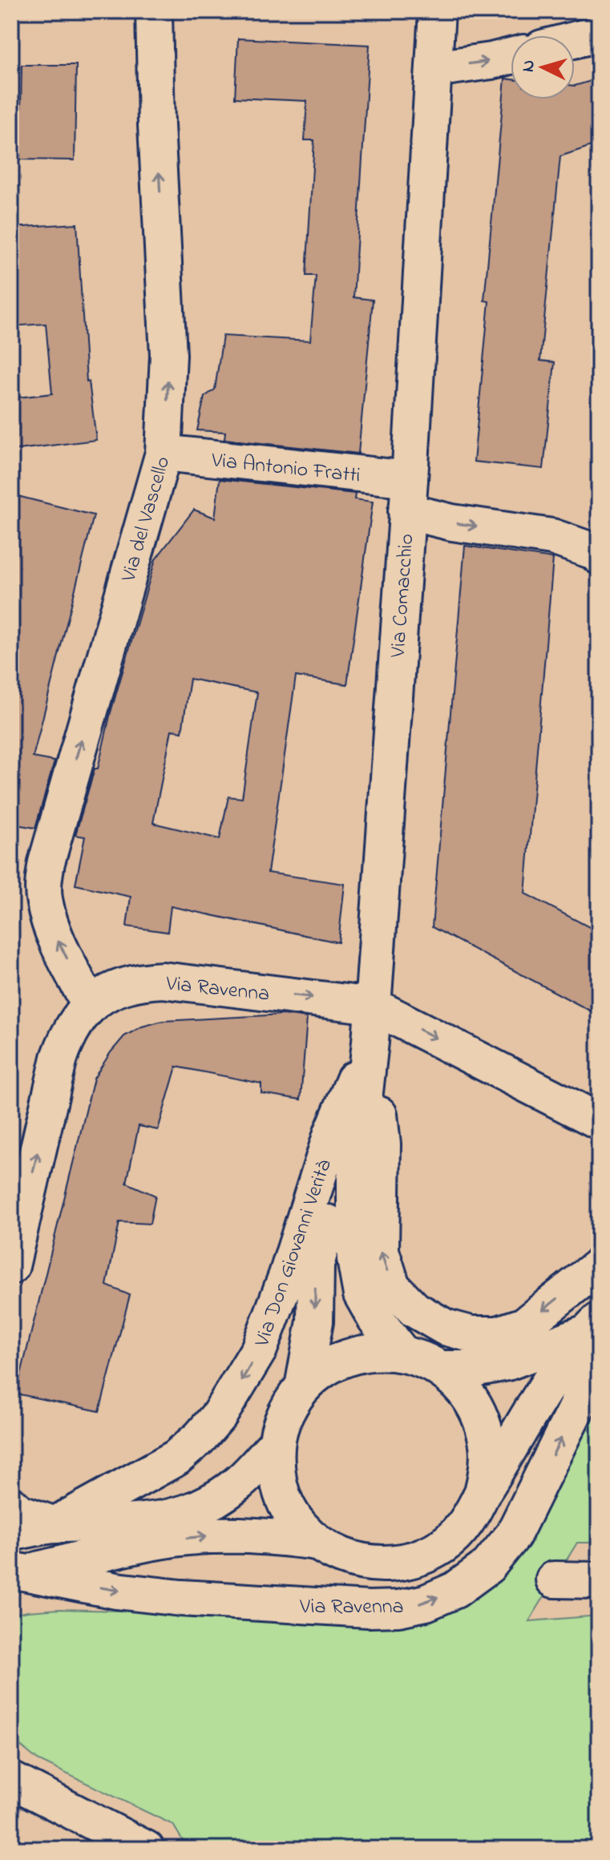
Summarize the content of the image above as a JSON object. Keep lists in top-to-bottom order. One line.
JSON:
{"streets":{"main road":["Via Antonio Fratti","Via del Vascello","Via Comacchio","Via Ravenna","Via Don Giovanni Verità"]},"crossings":[["Via Antonio Fratti","Via del Vascello"],["Via Antonio Fratti","Via Comacchio"],["Via del Vascello","Via Ravenna"],["Via Comacchio","Via Ravenna"],["Via Comacchio","Via Don Giovanni Verità"],["Via Ravenna","Via Don Giovanni Verità"]],"one_way":["Via Antonio Fratti","Via del Vascello"],"north":"left"}
